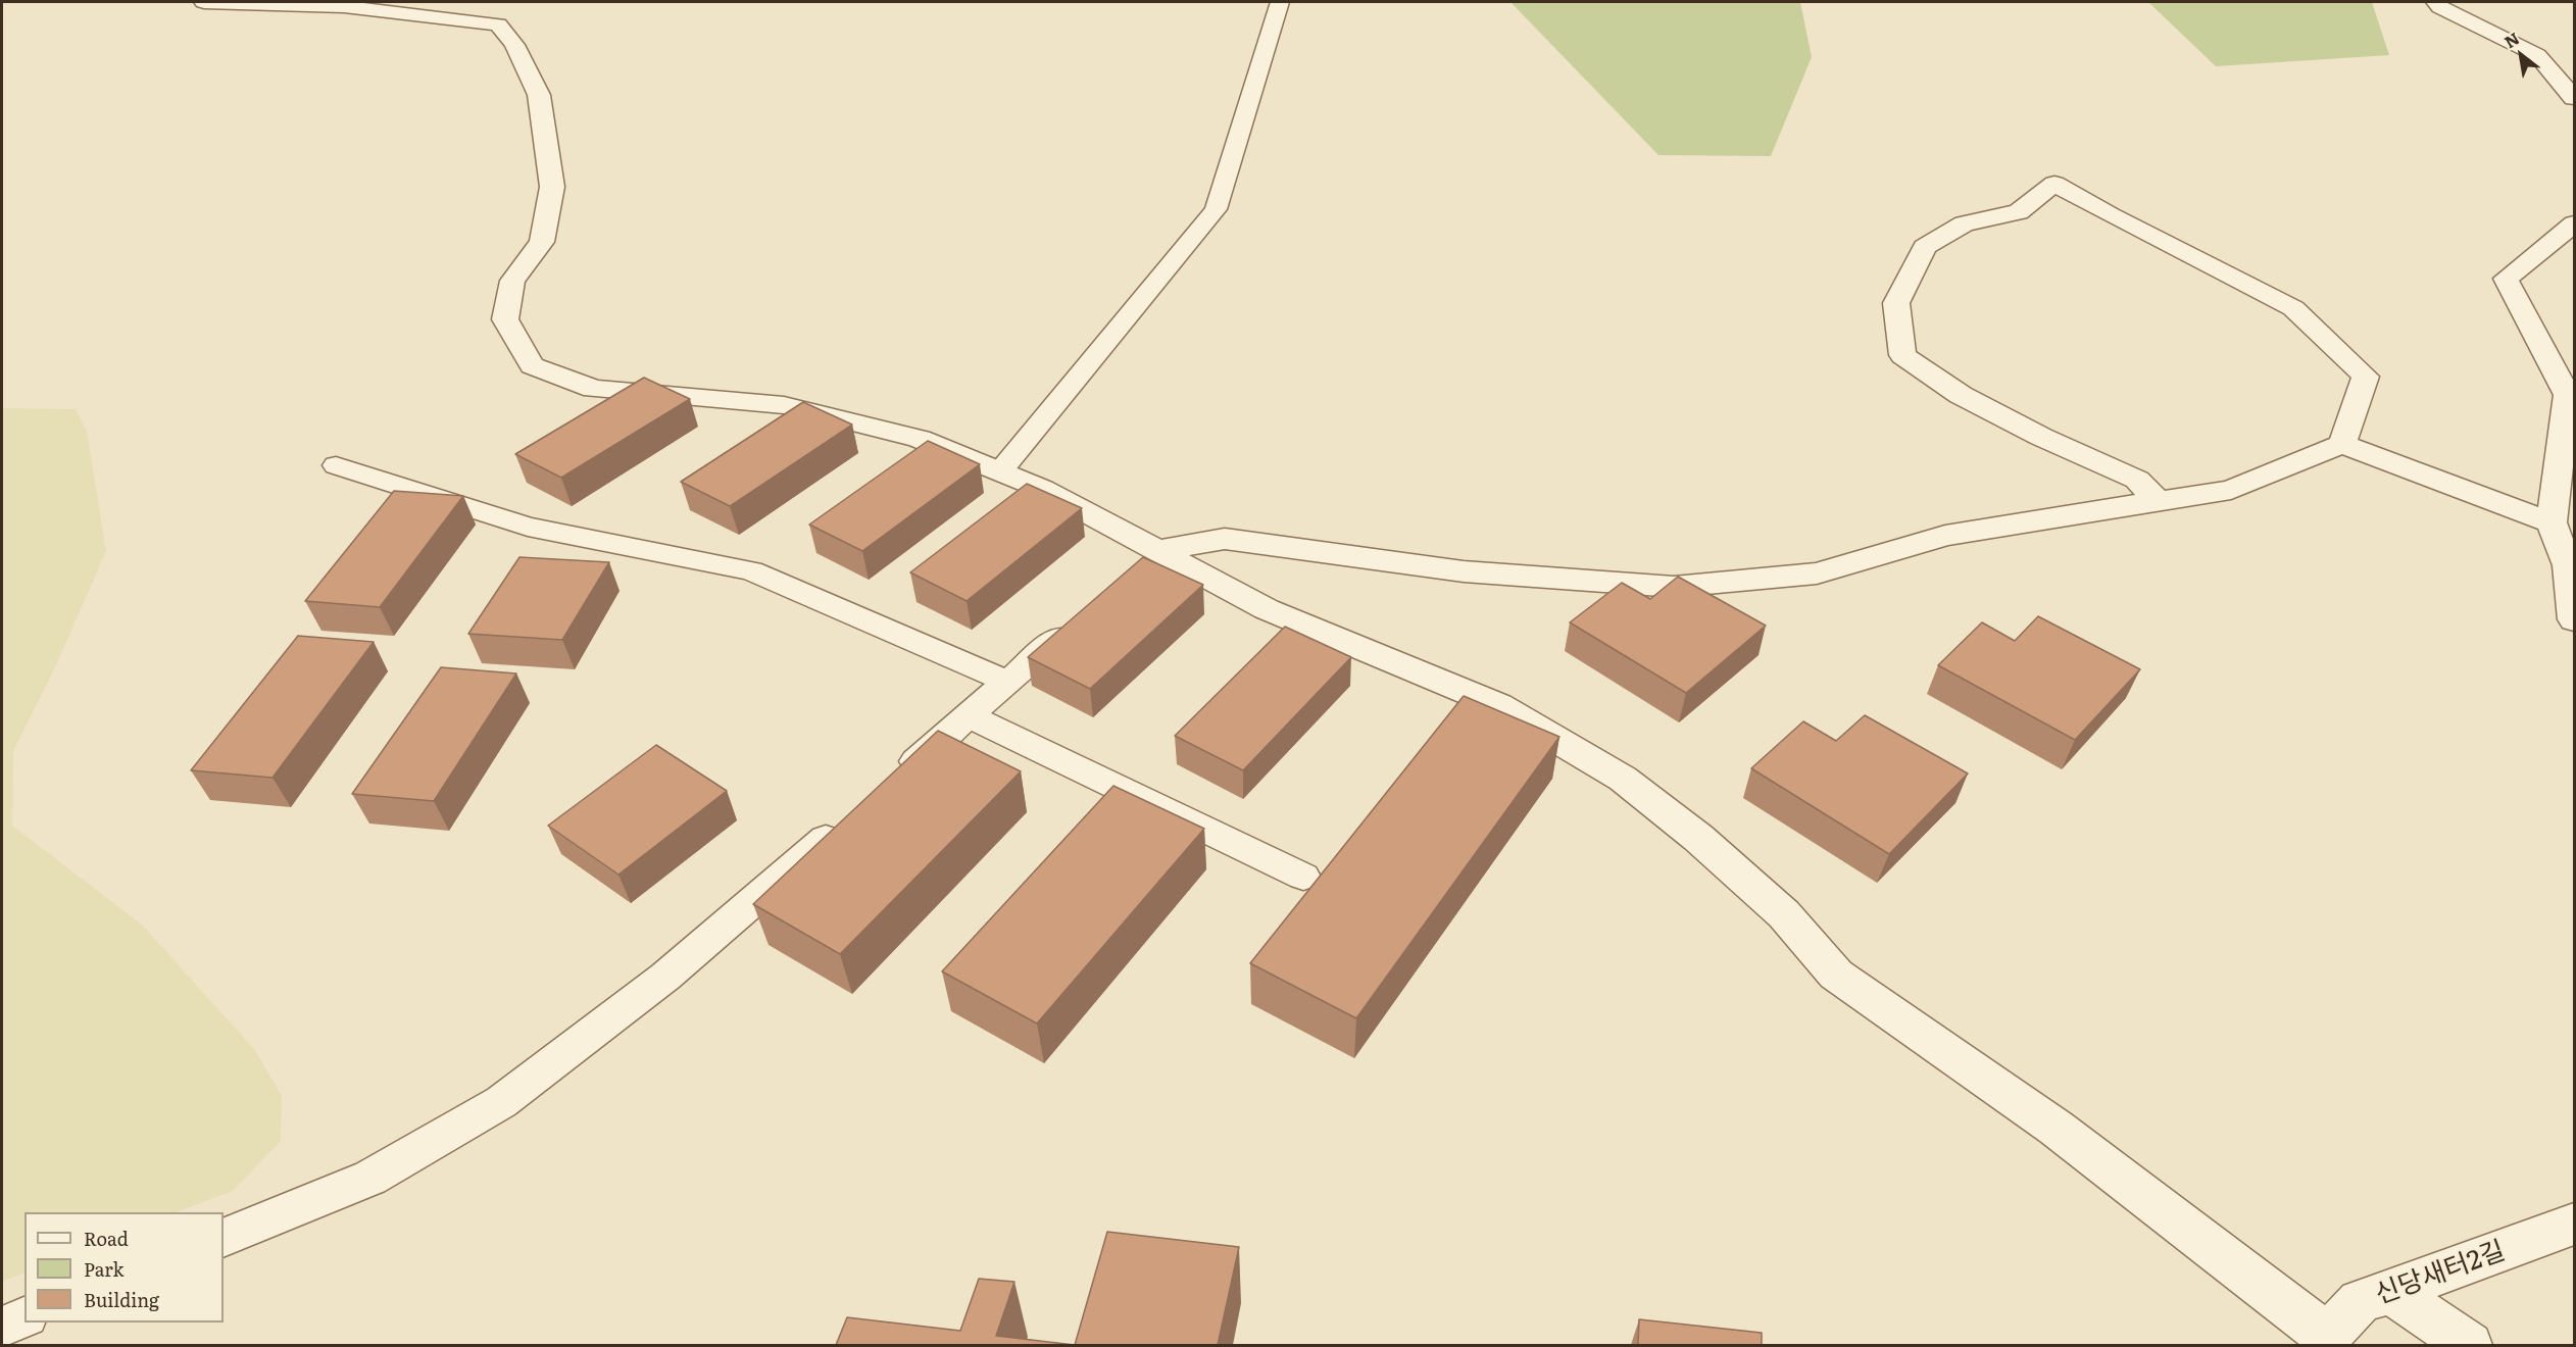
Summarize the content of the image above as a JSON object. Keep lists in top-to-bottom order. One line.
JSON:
{"streets":{"street":["신당새터2길"]},"legend":["Road","Park","Building"],"north":"top left"}
